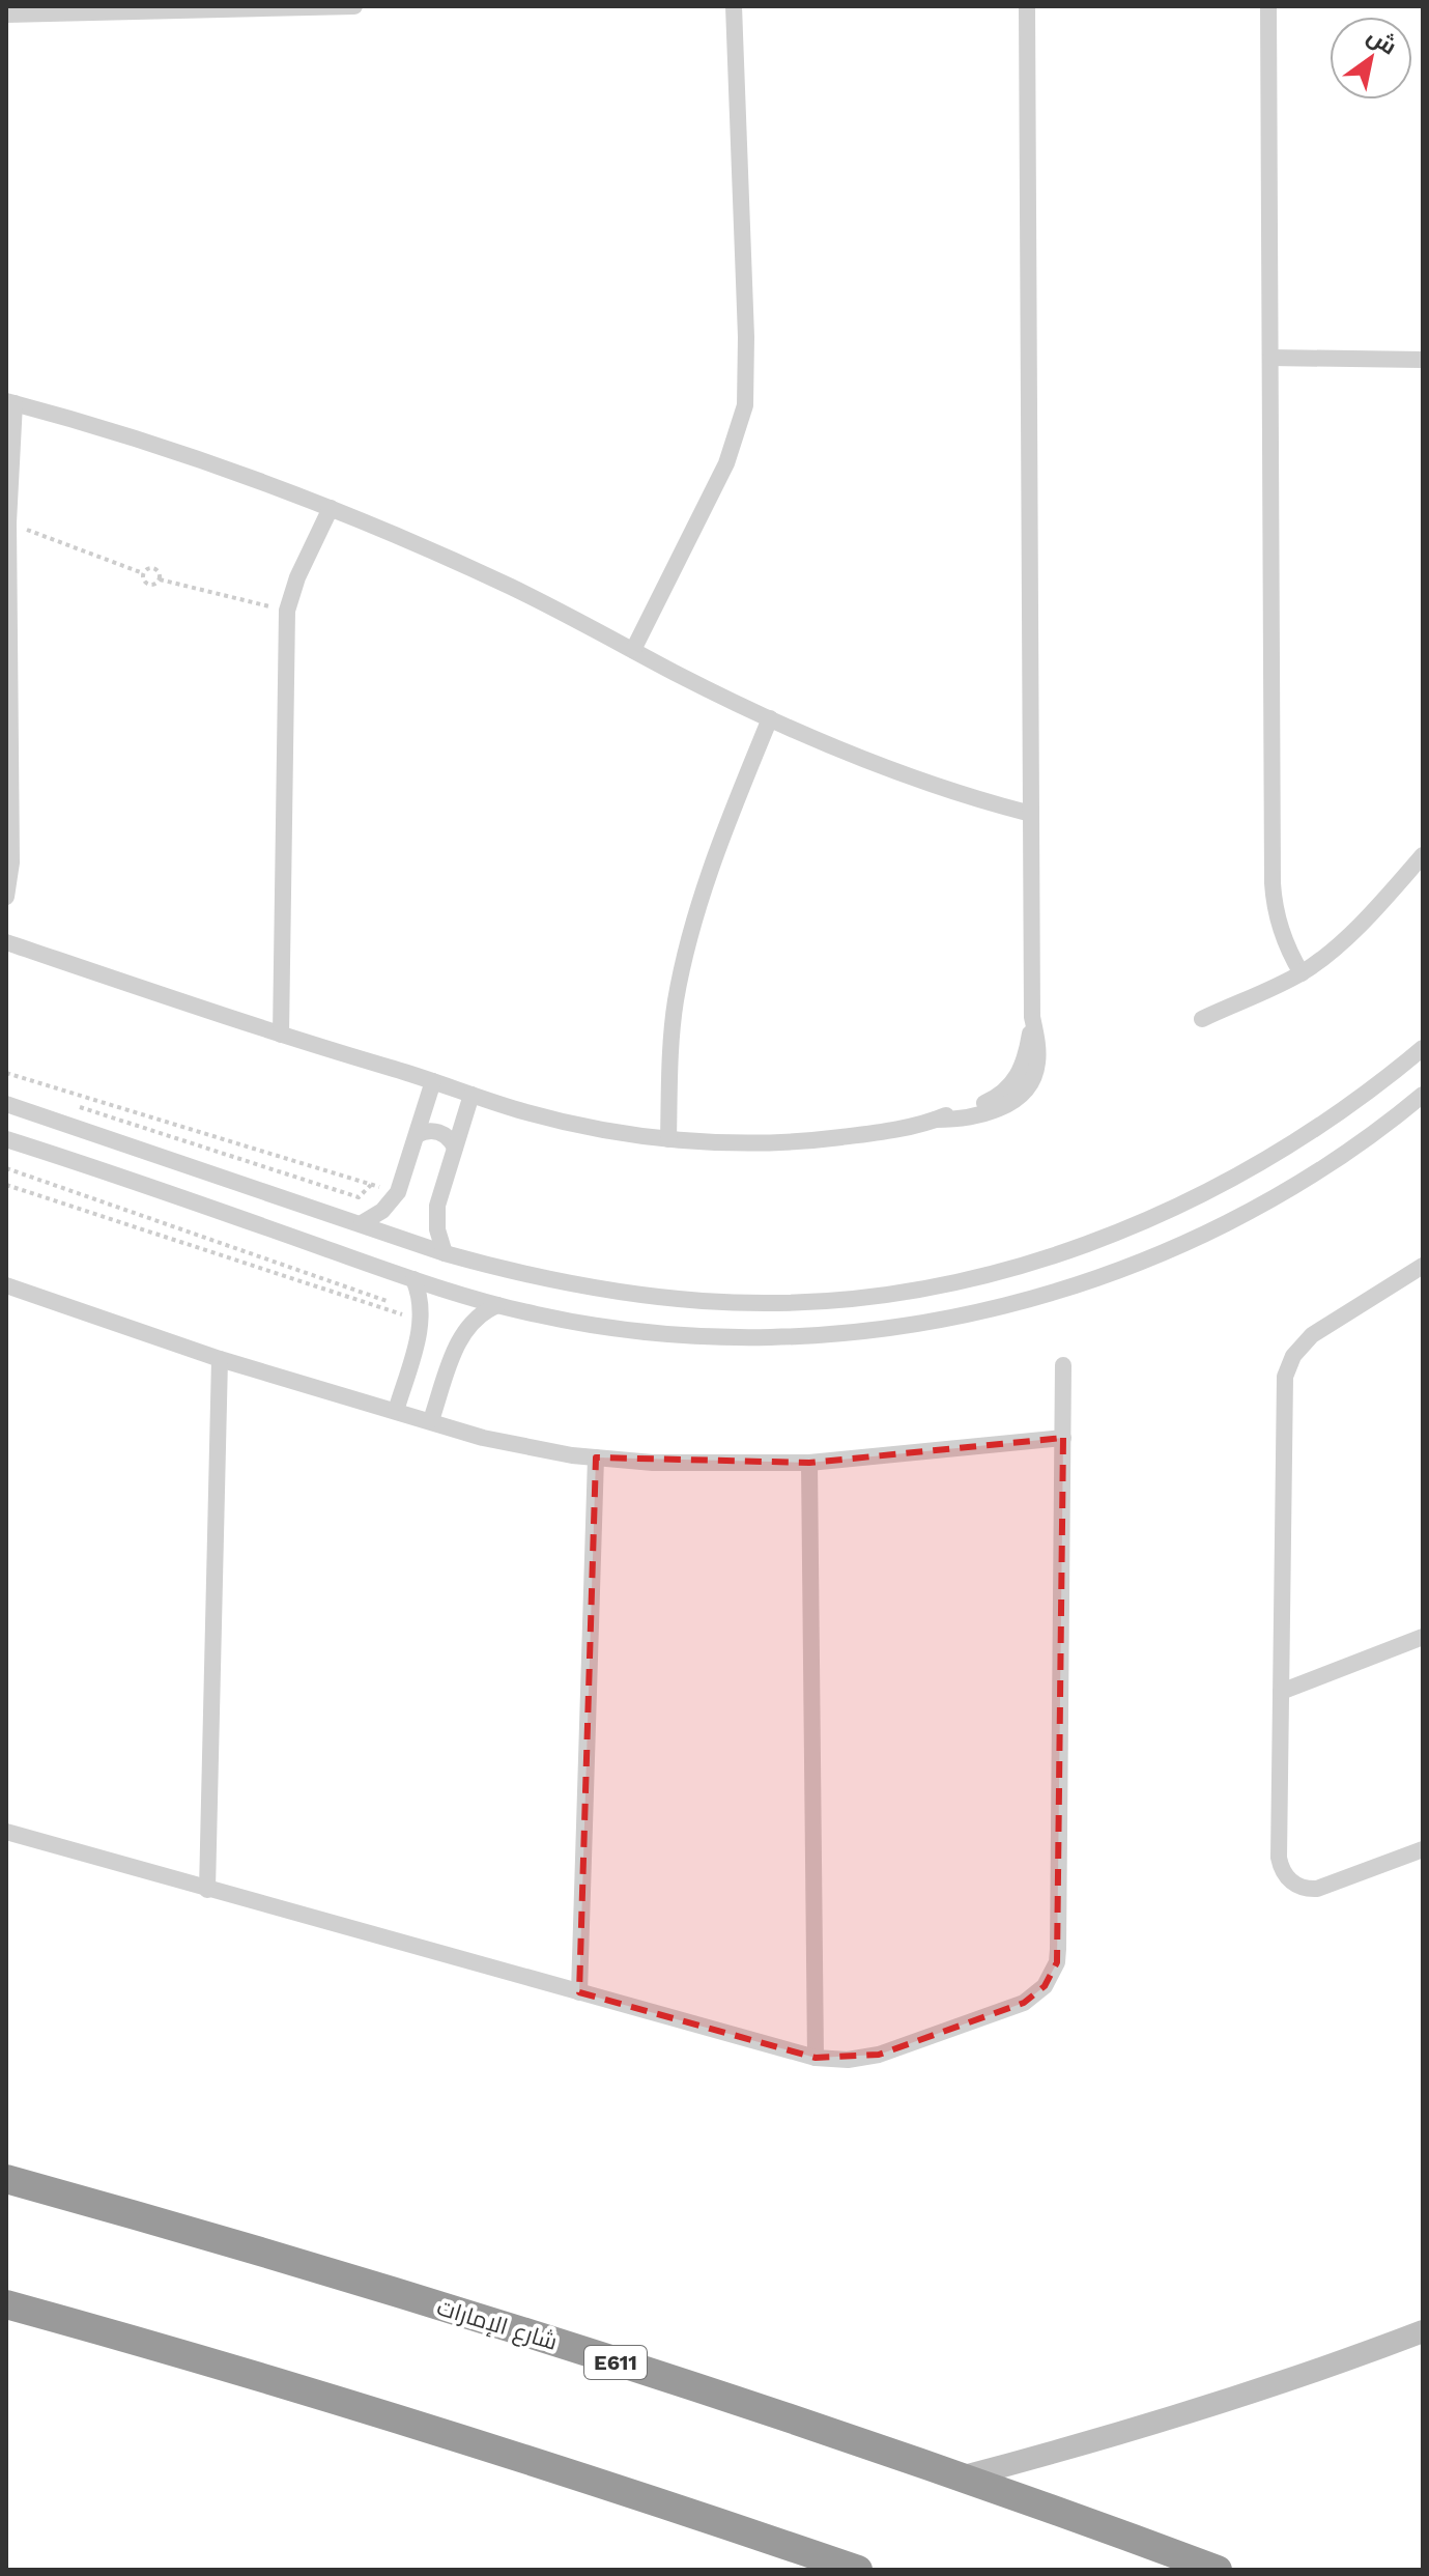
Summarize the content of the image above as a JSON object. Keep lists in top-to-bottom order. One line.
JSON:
{"streets":{"highway":["شارع الإمارات","E611"]},"north":"top right"}
